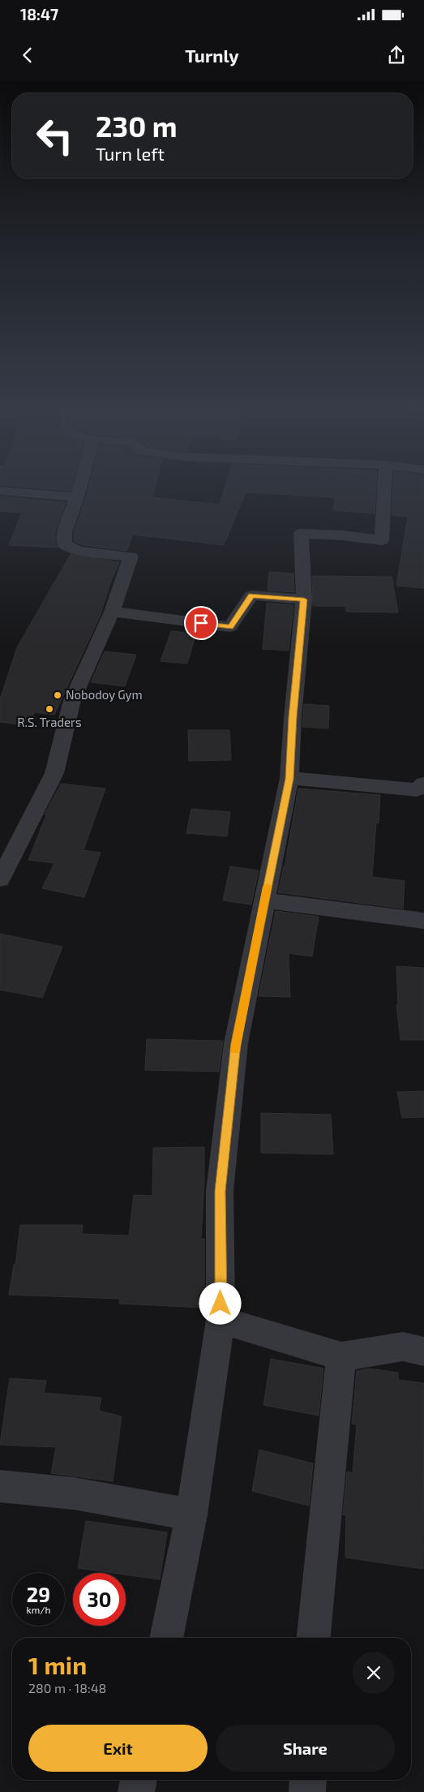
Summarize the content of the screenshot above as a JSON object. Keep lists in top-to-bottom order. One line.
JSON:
{"places":["Nobodoy Gym","R.S. Traders"],"page":{"status":"18:47","header":"Turnly","turn":["230 m","Turn left"],"speed":"29 km/h","limit":"30","heading":["1 min","280 m · 18:48"],"buttons":["Exit","Share"]}}
